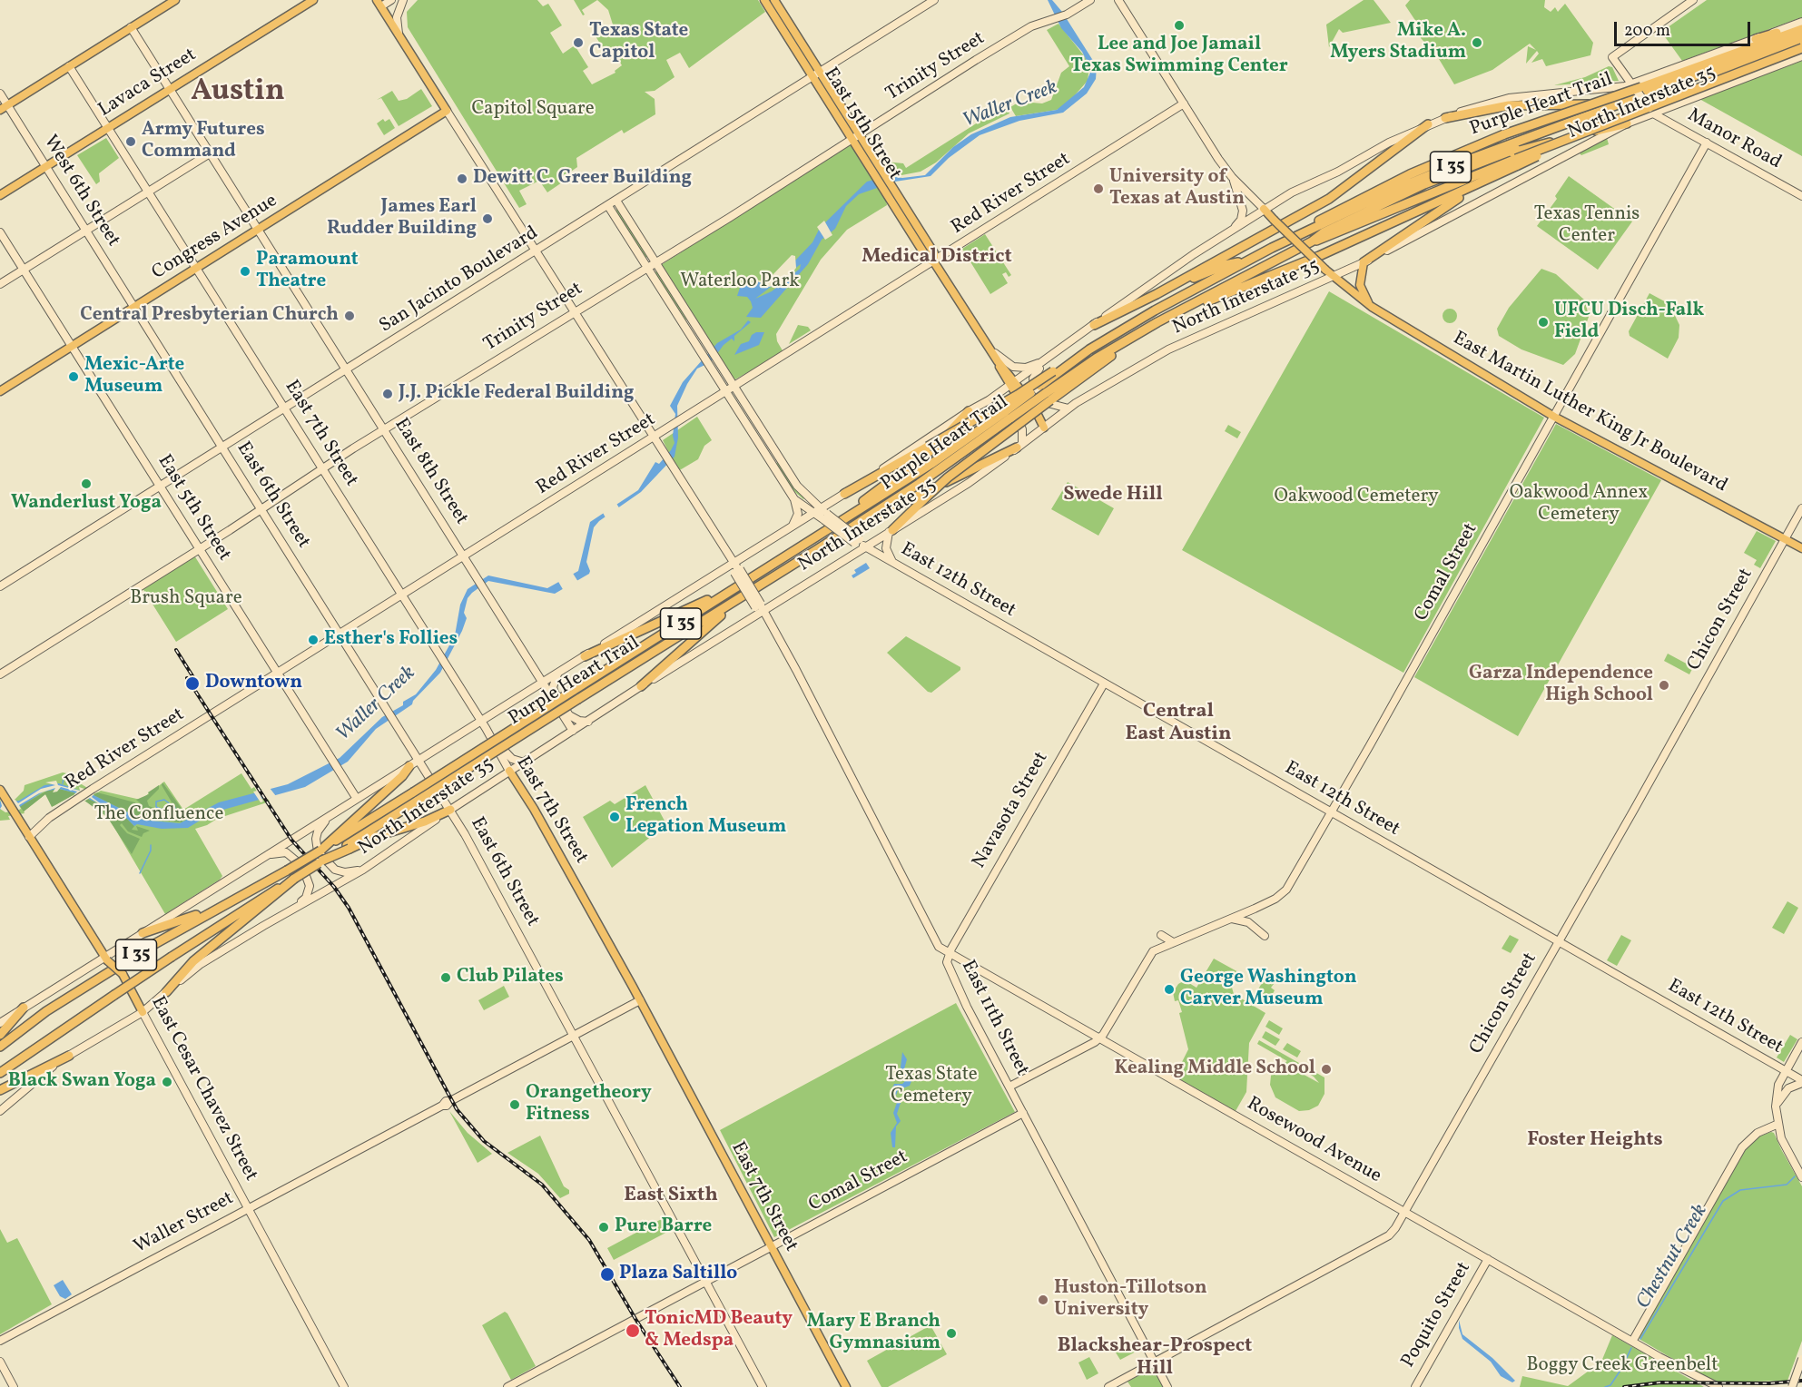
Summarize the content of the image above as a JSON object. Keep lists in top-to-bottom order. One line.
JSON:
{"streets":{"highway":["Purple Heart Trail","I 35"],"main road":["Trinity Street","Lavaca Street","North Interstate 35","East 15th Street","Manor Road","West 6th Street","Red River Street","Congress Avenue","San Jacinto Boulevard","East Martin Luther King Jr Boulevard","East 7th Street","East 8th Street","East 6th Street","East 5th Street","Comal Street","East 12th Street","Chicon Street","Navasota Street","East 11th Street","East Cesar Chavez Street","Rosewood Avenue","Waller Street","Poquito Street"]},"crossings":[["Trinity Street","East 15th Street"],["Trinity Street","East 7th Street"],["Trinity Street","East 8th Street"],["Trinity Street","East 6th Street"],["Trinity Street","East 5th Street"],["Trinity Street","East 12th Street"],["Trinity Street","East 11th Street"],["Lavaca Street","West 6th Street"],["Lavaca Street","East 7th Street"],["Lavaca Street","East 8th Street"],["North Interstate 35","Purple Heart Trail"],["North Interstate 35","East 15th Street"],["North Interstate 35","Manor Road"],["North Interstate 35","East Martin Luther King Jr Boulevard"],["North Interstate 35","East 7th Street"],["North Interstate 35","East 8th Street"],["North Interstate 35","East 6th Street"],["North Interstate 35","East 5th Street"],["North Interstate 35","East 12th Street"],["North Interstate 35","East 11th Street"],["North Interstate 35","East Cesar Chavez Street"],["Purple Heart Trail","I 35"],["East 15th Street","Red River Street"],["East 15th Street","San Jacinto Boulevard"],["Manor Road","Comal Street"],["West 6th Street","Congress Avenue"],["West 6th Street","East 6th Street"],["Red River Street","East Martin Luther King Jr Boulevard"],["Red River Street","East 7th Street"],["Red River Street","East 8th Street"],["Red River Street","East 6th Street"],["Red River Street","East 5th Street"],["Red River Street","East 12th Street"],["Red River Street","East 11th Street"],["Red River Street","East Cesar Chavez Street"],["Congress Avenue","East 7th Street"],["Congress Avenue","East 8th Street"],["Congress Avenue","East 6th Street"],["Congress Avenue","East 5th Street"],["Congress Avenue","East 11th Street"],["San Jacinto Boulevard","East 7th Street"],["San Jacinto Boulevard","East 8th Street"],["San Jacinto Boulevard","East 6th Street"],["San Jacinto Boulevard","East 5th Street"],["San Jacinto Boulevard","East 12th Street"],["San Jacinto Boulevard","East 11th Street"],["East Martin Luther King Jr Boulevard","Comal Street"],["East Martin Luther King Jr Boulevard","Chicon Street"],["East 7th Street","Comal Street"],["East 7th Street","Waller Street"],["East 6th Street","Comal Street"],["East 6th Street","Waller Street"],["Comal Street","East 12th Street"],["Comal Street","East 11th Street"],["Comal Street","Rosewood Avenue"],["East 12th Street","Chicon Street"],["East 12th Street","Navasota Street"],["Chicon Street","East 11th Street"],["Chicon Street","Rosewood Avenue"],["Navasota Street","East 11th Street"],["Navasota Street","Rosewood Avenue"],["East 11th Street","Rosewood Avenue"],["East Cesar Chavez Street","Waller Street"],["Rosewood Avenue","Poquito Street"]],"districts":["Austin","Medical District","Swede Hill","Central East Austin","Foster Heights","East Sixth","Blackshear-Prospect Hill"],"water":["Waller Creek","Chestnut Creek"],"parks":["Capitol Square","Texas Tennis Center","Waterloo Park","Oakwood Annex Cemetery","Oakwood Cemetery","Brush Square","The Confluence","Texas State Cemetery","Boggy Creek Greenbelt"],"places":["Lee and Joe Jamail Texas Swimming Center","Texas State Capitol","Mike A. Myers Stadium","Army Futures Command","Dewitt C. Greer Building","University of Texas at Austin","James Earl Rudder Building","Paramount Theatre","Central Presbyterian Church","UFCU Disch-Falk Field","Mexic-Arte Museum","J.J. Pickle Federal Building","Wanderlust Yoga","Esther's Follies","Downtown","Garza Independence High School","French Legation Museum","Club Pilates","George Washington Carver Museum","Kealing Middle School","Black Swan Yoga","Orangetheory Fitness","Pure Barre","Plaza Saltillo","Huston-Tillotson University","TonicMD Beauty & Medspa","Mary E Branch Gymnasium"],"scale_bar":"200 m"}
